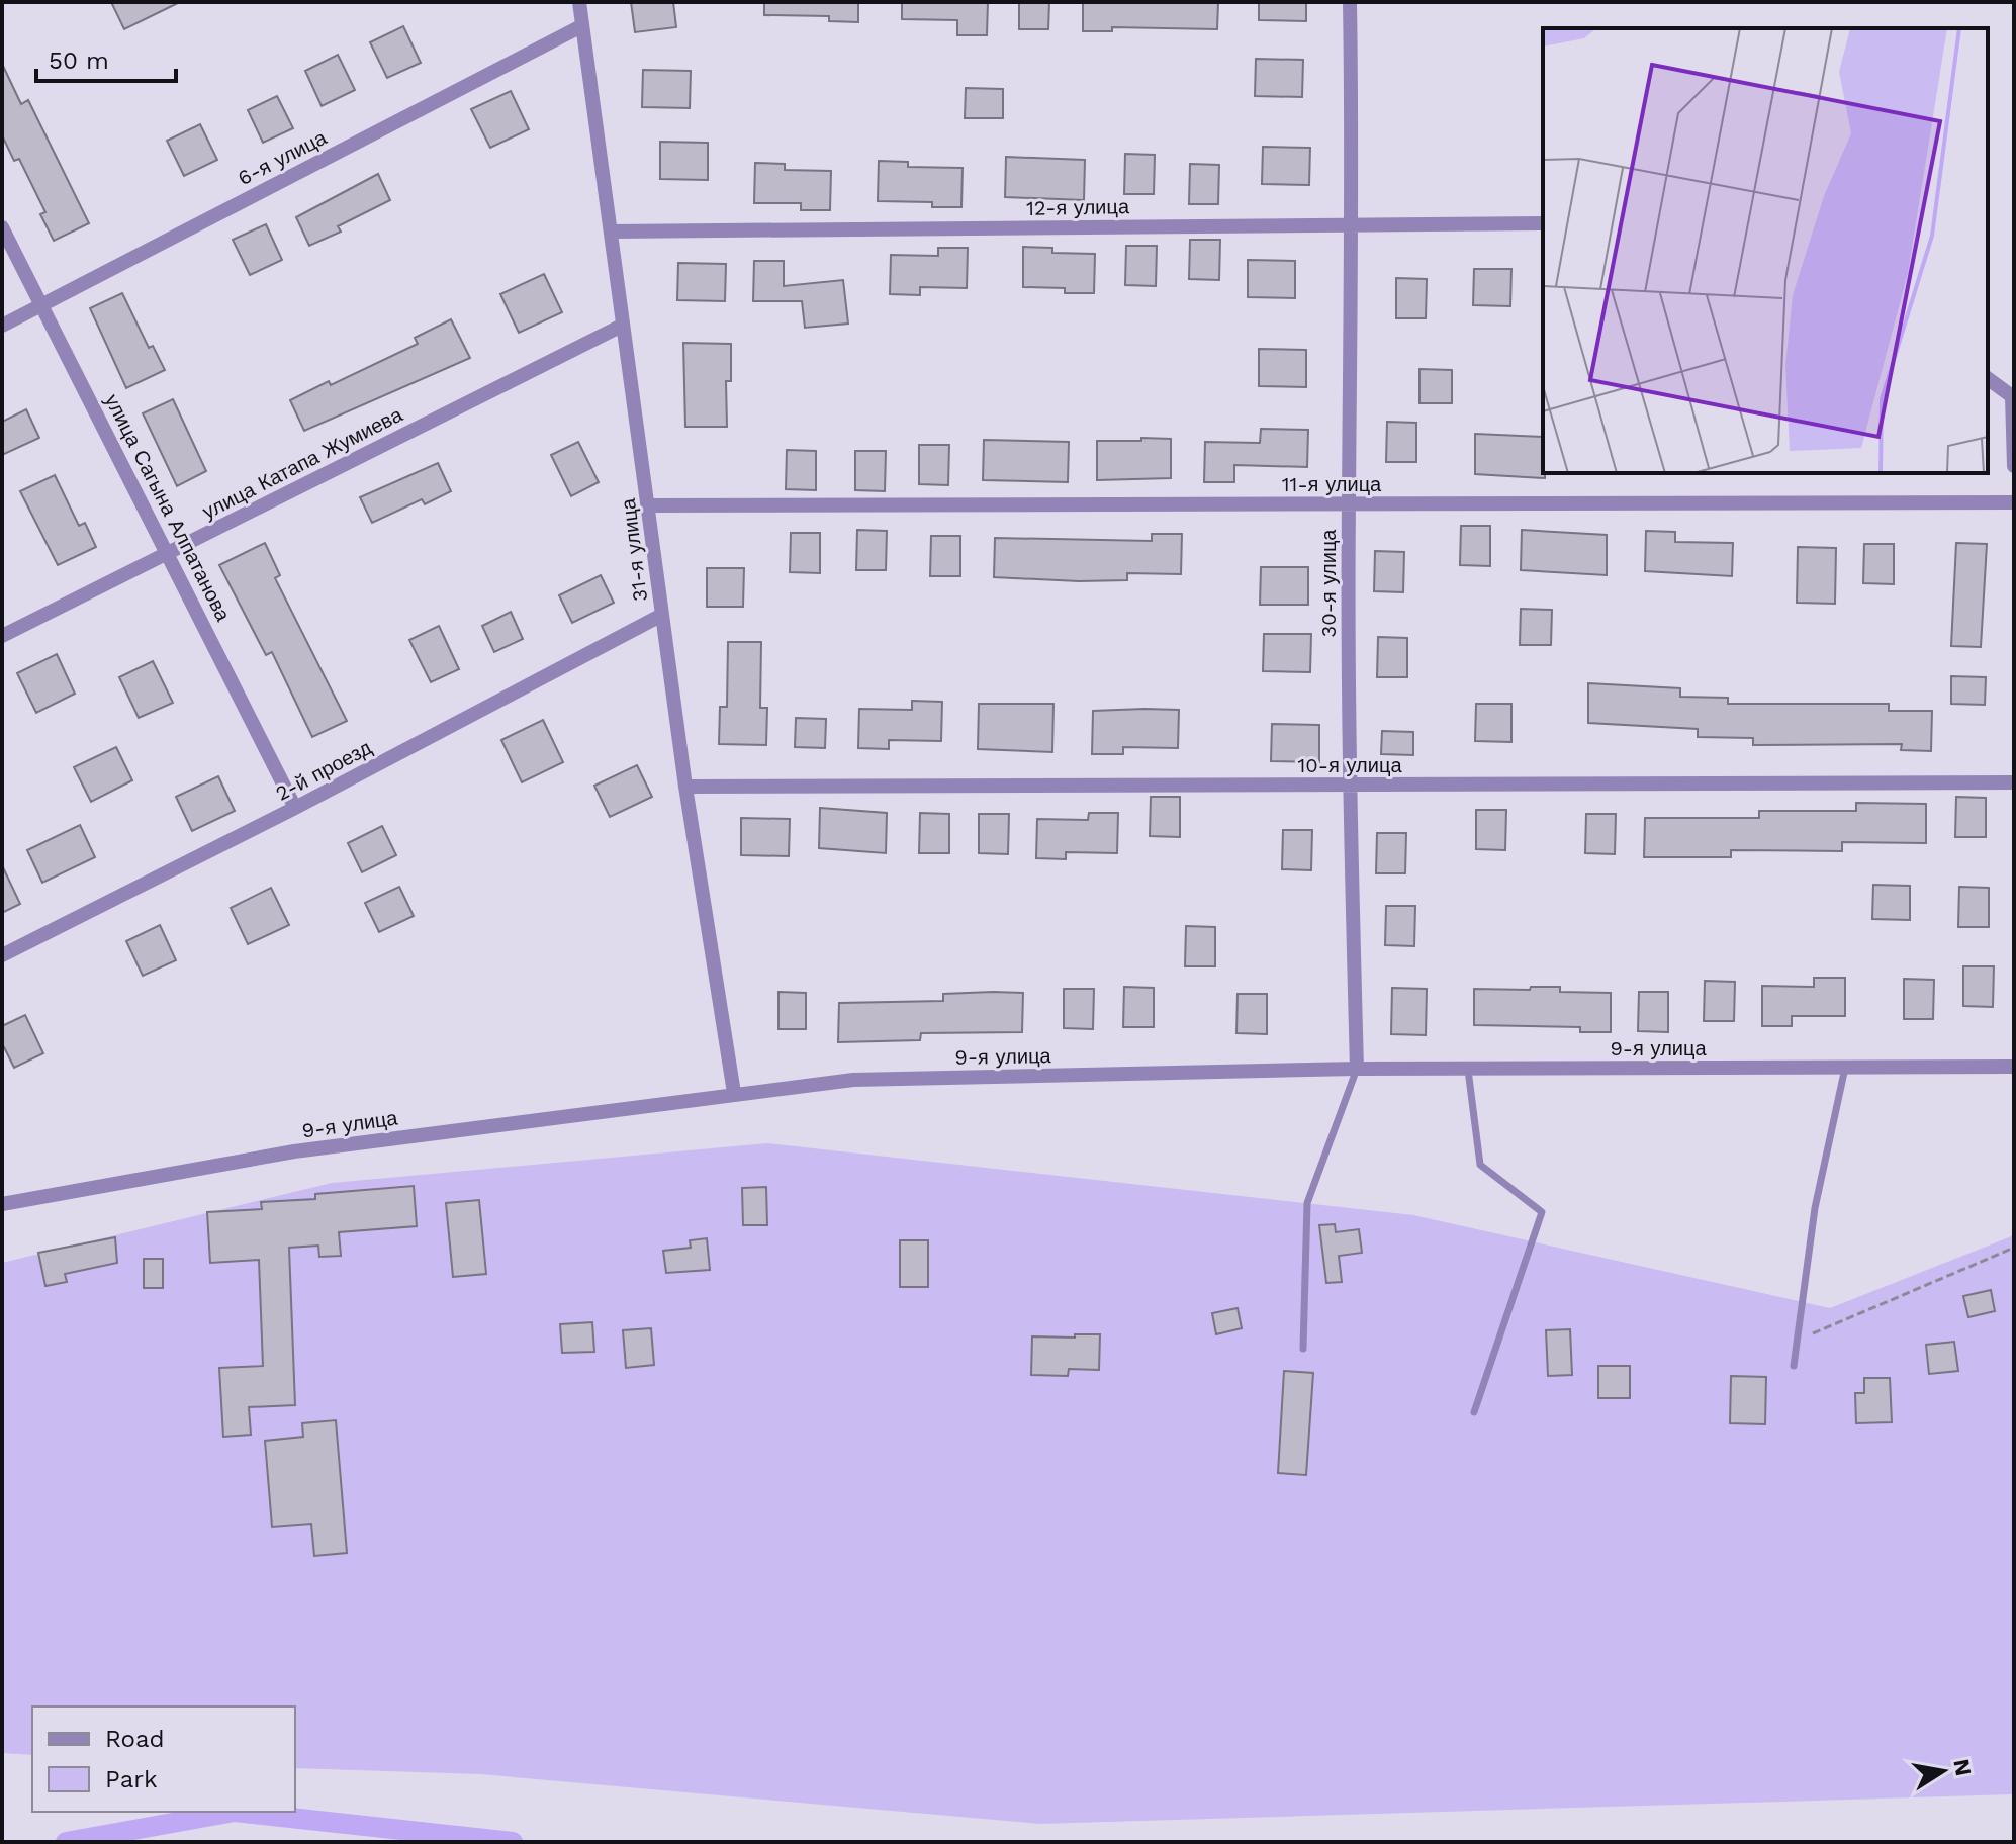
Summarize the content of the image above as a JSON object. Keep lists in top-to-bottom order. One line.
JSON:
{"streets":{"street":["6-я улица","12-я улица","улица Катапа Жумиева","11-я улица","улица Сагына Алпатанова","31-я улица","30-я улица","10-я улица","2-й проезд","9-я улица"]},"crossings":[["6-я улица","улица Сагына Алпатанова"],["6-я улица","31-я улица"],["12-я улица","31-я улица"],["12-я улица","30-я улица"],["улица Катапа Жумиева","улица Сагына Алпатанова"],["улица Катапа Жумиева","31-я улица"],["11-я улица","31-я улица"],["11-я улица","30-я улица"],["улица Сагына Алпатанова","2-й проезд"],["31-я улица","10-я улица"],["31-я улица","2-й проезд"],["31-я улица","9-я улица"],["30-я улица","10-я улица"],["30-я улица","9-я улица"]],"legend":["Road","Park"],"scale_bar":"50 m","north":"right"}
